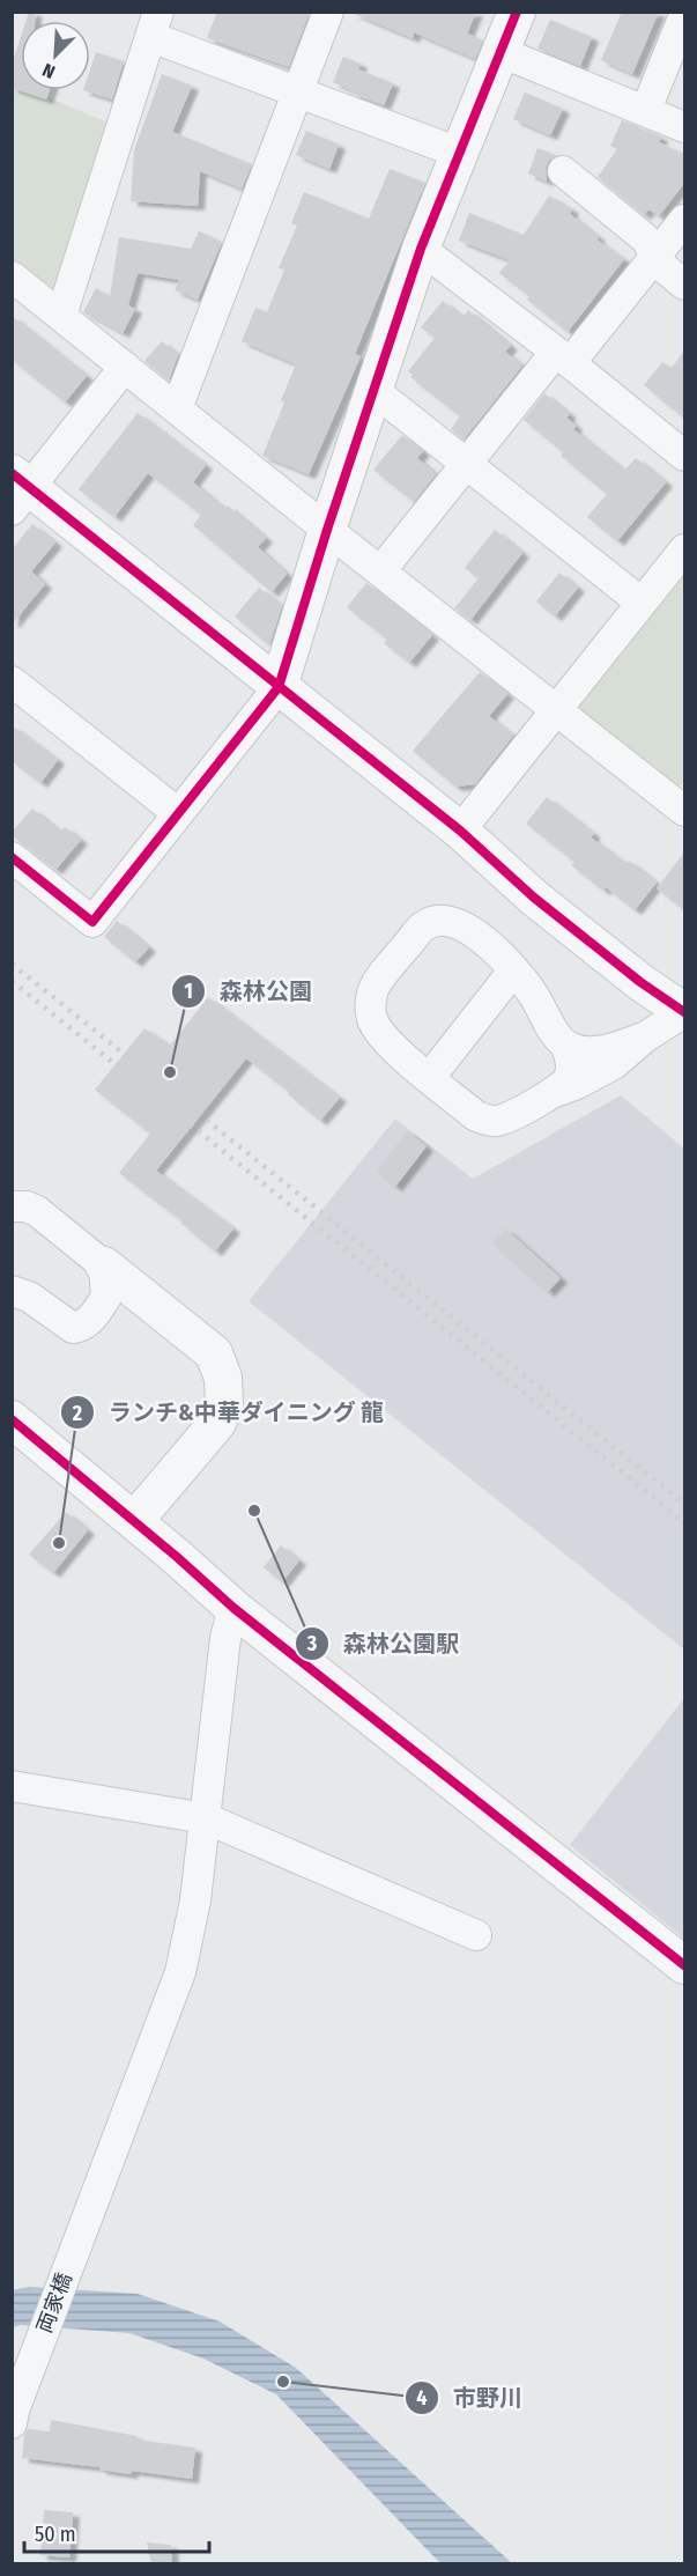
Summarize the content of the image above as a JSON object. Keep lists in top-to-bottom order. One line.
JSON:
{"streets":{"street":["両家橋"]},"places":["森林公園","森林公園駅","ランチ&中華ダイニング 龍","市野川"],"scale_bar":"50 m","north":"bottom left"}
